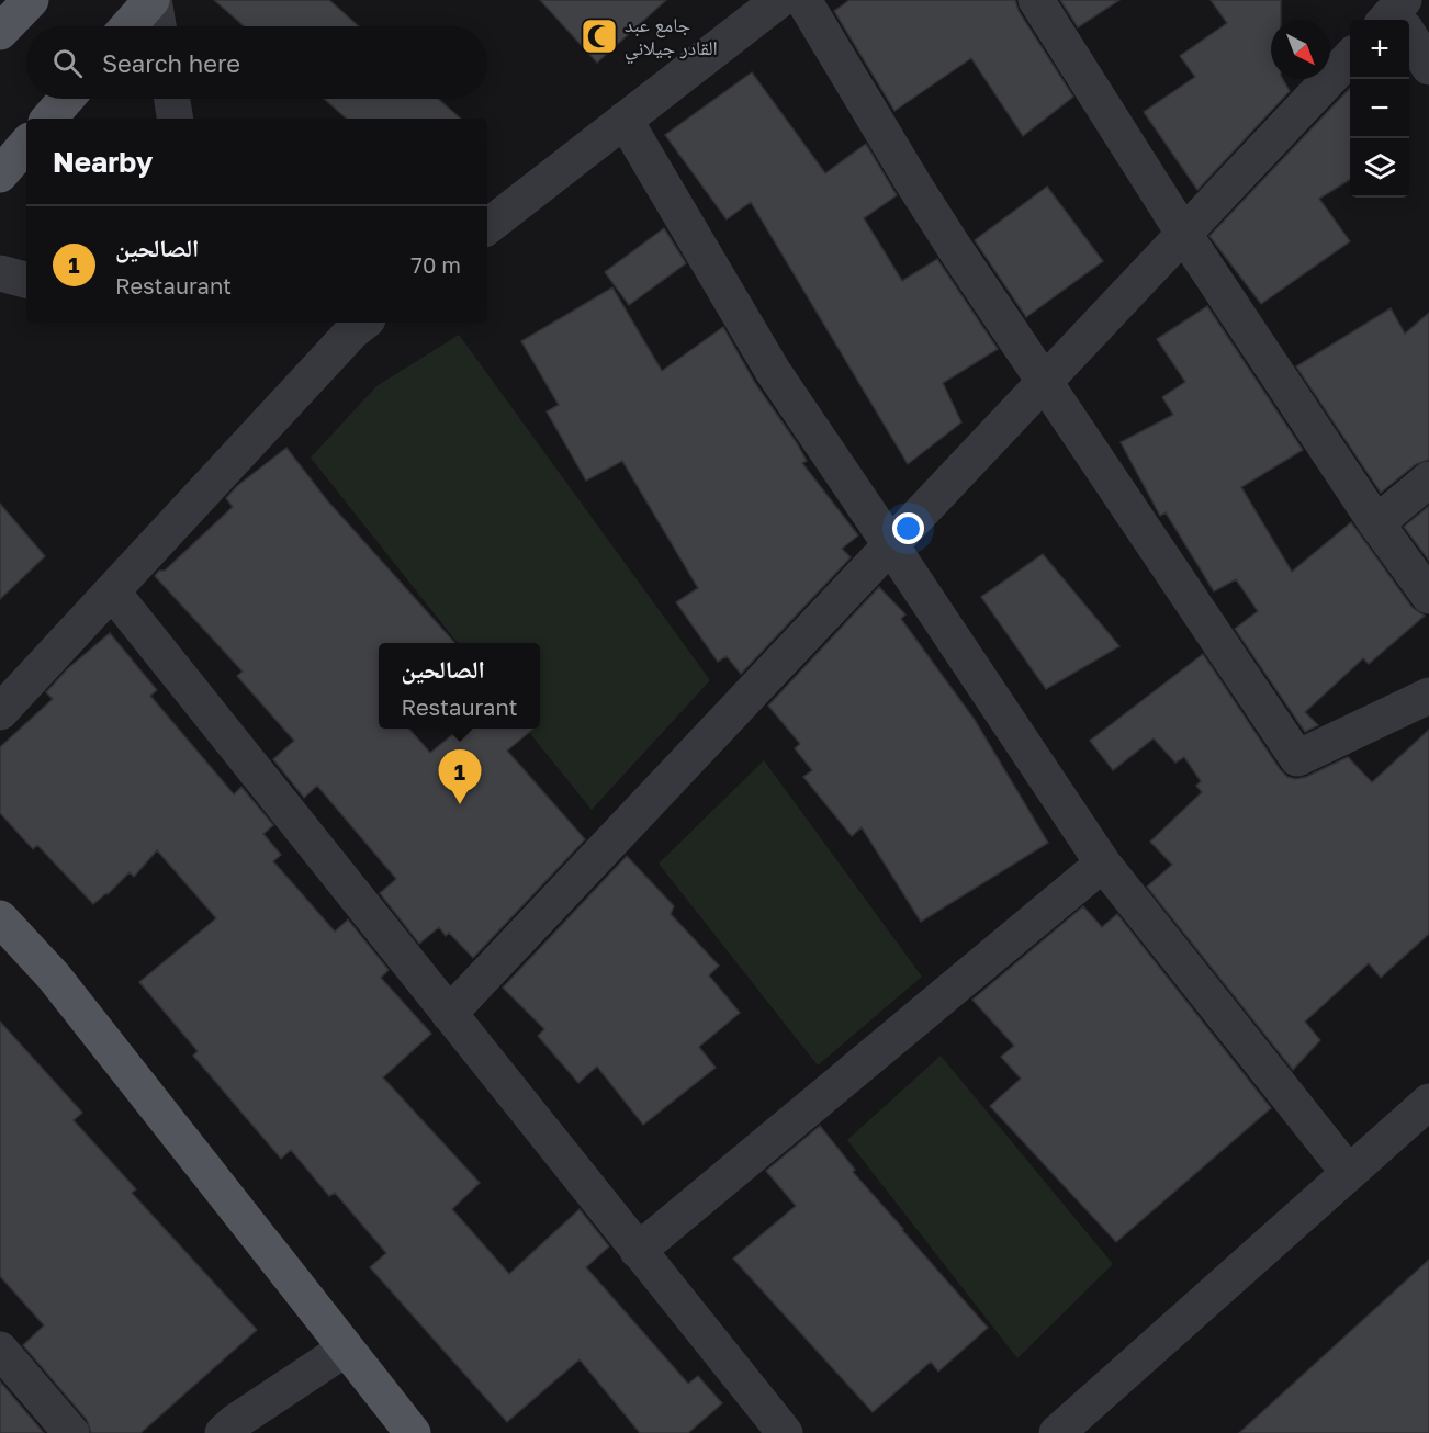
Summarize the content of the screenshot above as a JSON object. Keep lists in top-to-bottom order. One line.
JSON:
{"places":{"mosque":["جامع عبد القادر جيلاني"]},"north":"bottom right","page":{"map_buttons":["+","−"],"search":"Search here","heading":"Nearby","list":[{"mark":"1","name":"الصالحين","note":"Restaurant","value":"70 m"}],"popup":["الصالحين","Restaurant"],"pins":"1"}}
